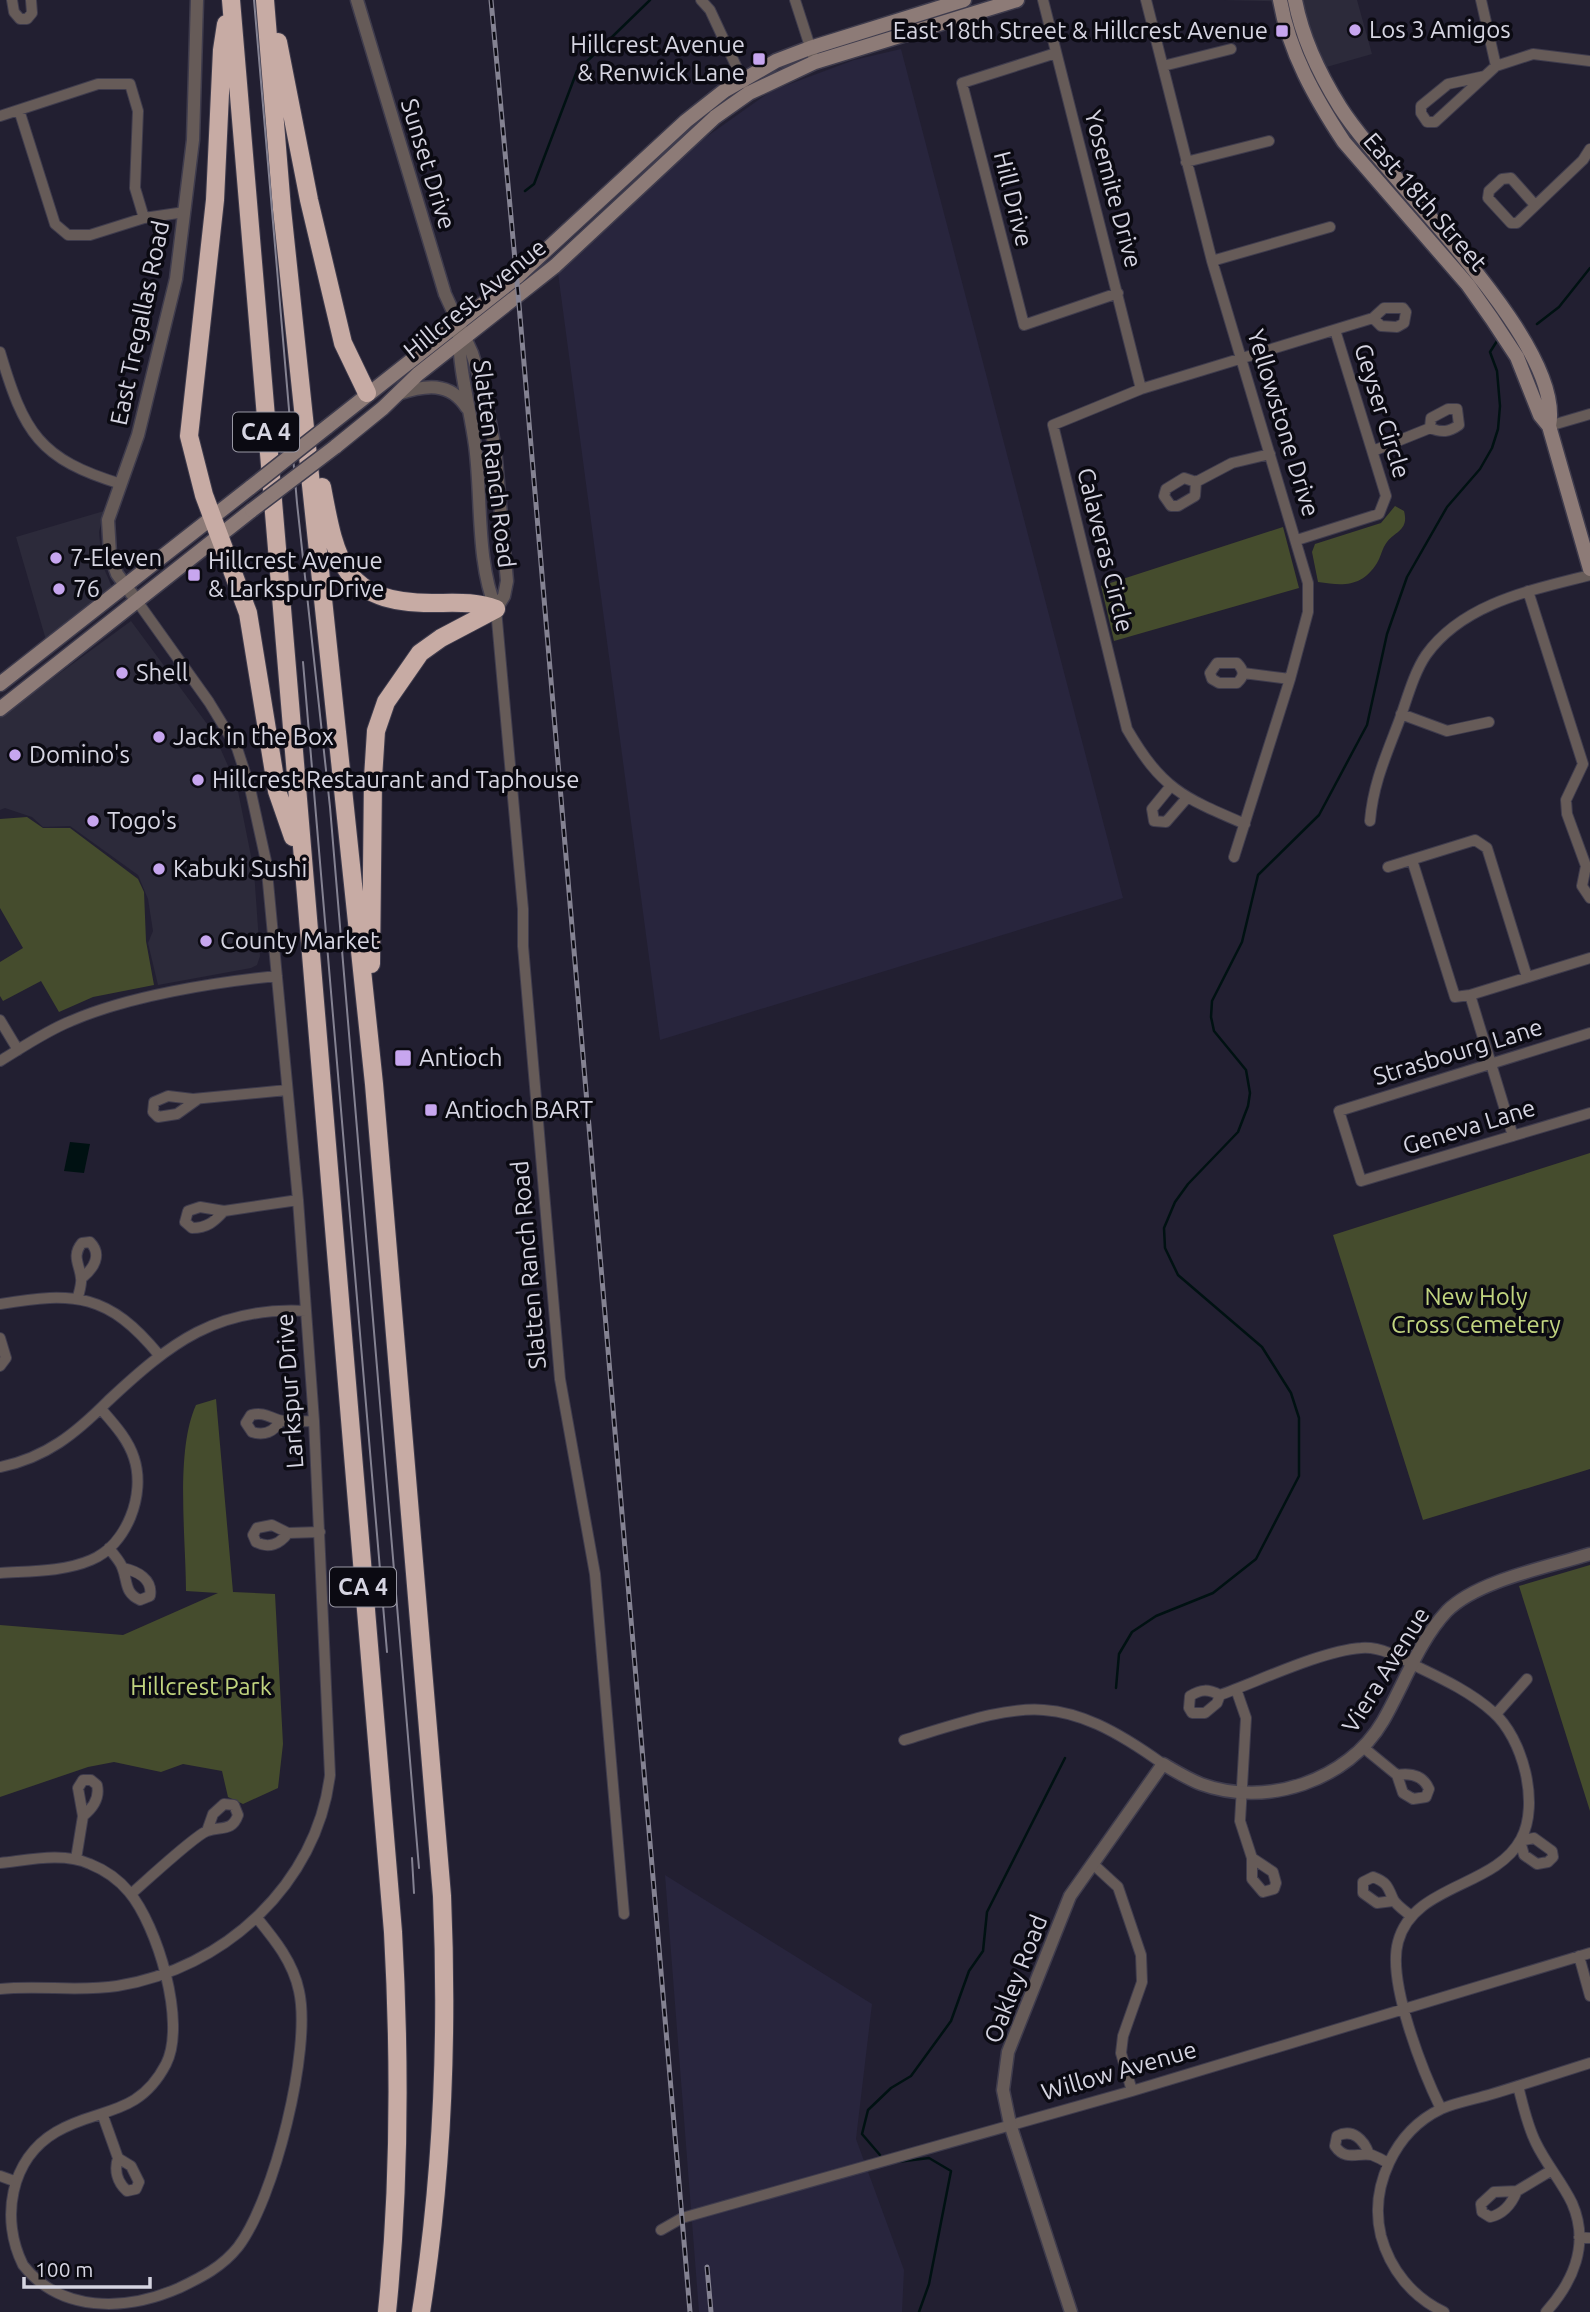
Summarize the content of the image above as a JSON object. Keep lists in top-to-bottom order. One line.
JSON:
{"streets":{"highway":["CA 4"],"main road":["East 18th Street","Hillcrest Avenue"],"street":["Sunset Drive","Yosemite Drive","Hill Drive","East Tregallas Road","Geyser Circle","Yellowstone Drive","Slatten Ranch Road","Calaveras Circle","Strasbourg Lane","Geneva Lane","Larkspur Drive","Viera Avenue","Oakley Road","Willow Avenue"]},"crossings":[["Sunset Drive","Hillcrest Avenue"],["Sunset Drive","Slatten Ranch Road"],["Yosemite Drive","Hill Drive"],["Yosemite Drive","Calaveras Circle"],["Hillcrest Avenue","East Tregallas Road"],["Hillcrest Avenue","Slatten Ranch Road"],["Hillcrest Avenue","Larkspur Drive"],["East Tregallas Road","Larkspur Drive"],["Geyser Circle","Yellowstone Drive"],["Geyser Circle","Calaveras Circle"],["Yellowstone Drive","Calaveras Circle"],["Strasbourg Lane","Geneva Lane"],["Viera Avenue","Oakley Road"],["Oakley Road","Willow Avenue"]],"parks":["New Holy Cross Cemetery","Hillcrest Park"],"places":{"other":["Los 3 Amigos","7-Eleven","76","Shell","Jack in the Box","Domino's","Hillcrest Restaurant and Taphouse","Togo's","Kabuki Sushi","County Market"],"transit":["East 18th Street & Hillcrest Avenue","Hillcrest Avenue & Renwick Lane","Hillcrest Avenue & Larkspur Drive","Antioch","Antioch BART"]},"scale_bar":"100 m"}
